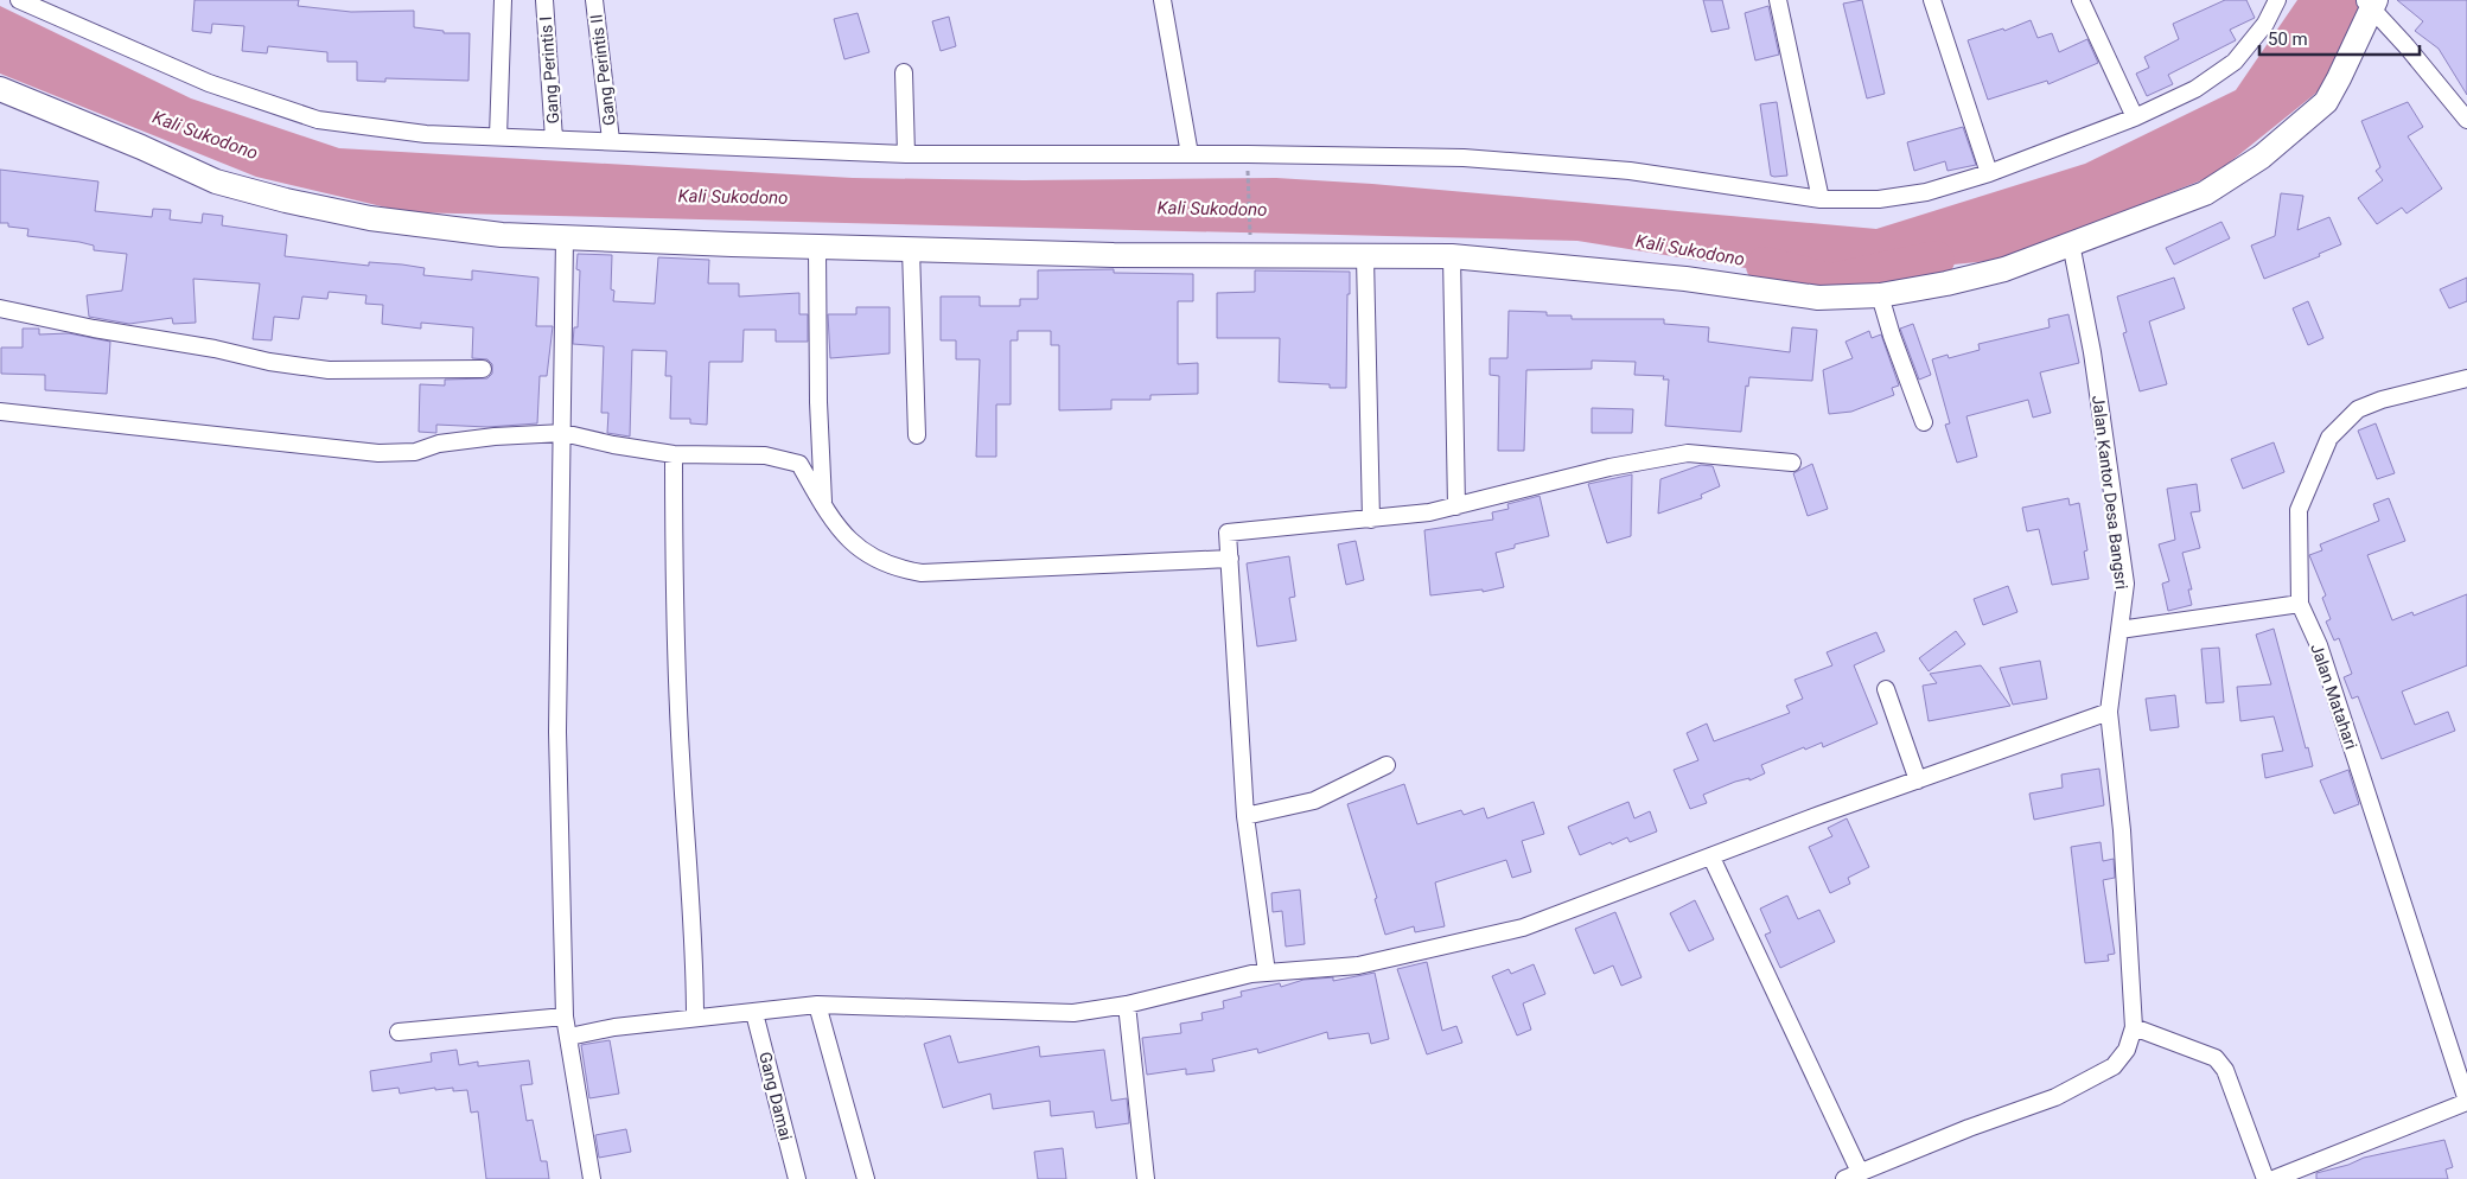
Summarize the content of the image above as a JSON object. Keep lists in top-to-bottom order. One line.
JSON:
{"streets":{"street":["Gang Perintis I","Gang Perintis II","Jalan Kantor Desa Bangsri","Jalan Matahari","Gang Damai"]},"water":["Kali Sukodono"],"scale_bar":"50 m"}
